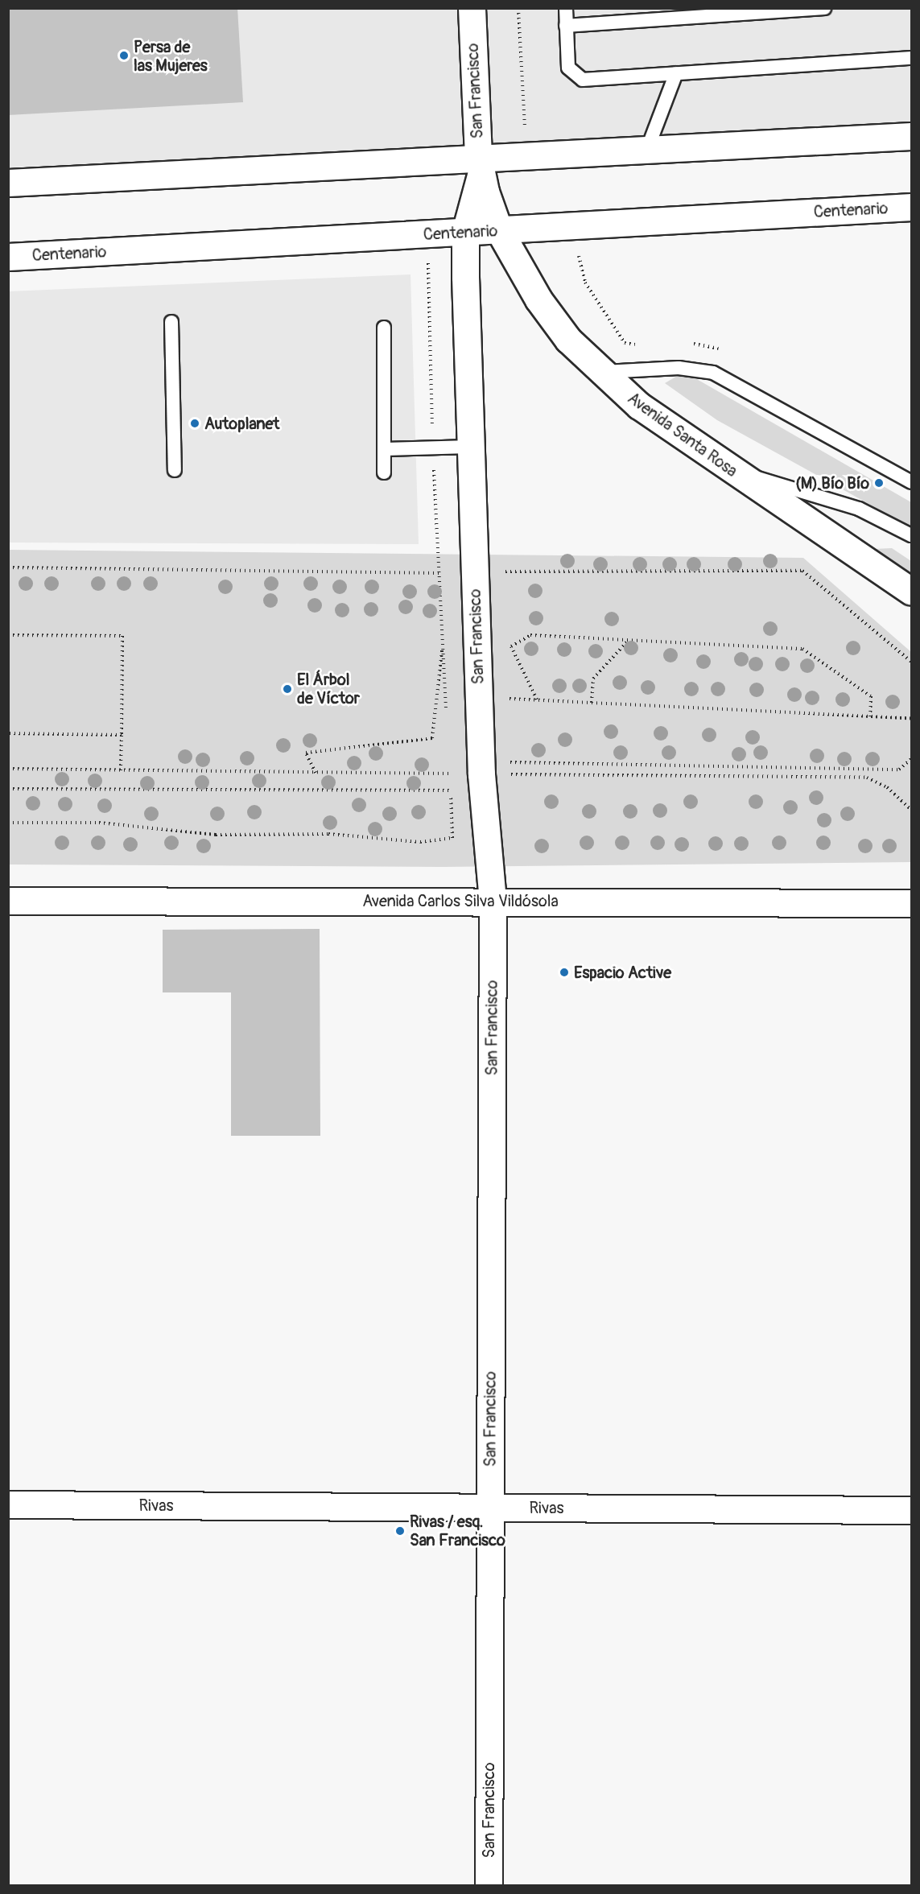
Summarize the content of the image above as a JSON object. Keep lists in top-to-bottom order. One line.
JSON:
{"streets":{"street":["San Francisco","Centenario","Avenida Santa Rosa","Avenida Carlos Silva Vildósola","Rivas"]},"crossings":[["San Francisco","Centenario"],["San Francisco","Avenida Santa Rosa"],["San Francisco","Avenida Carlos Silva Vildósola"],["San Francisco","Rivas"],["Centenario","Avenida Santa Rosa"]],"places":["Persa de las Mujeres","Autoplanet","(M) Bío Bío","El Árbol de Víctor","Espacio Active","Rivas / esq. San Francisco"]}
